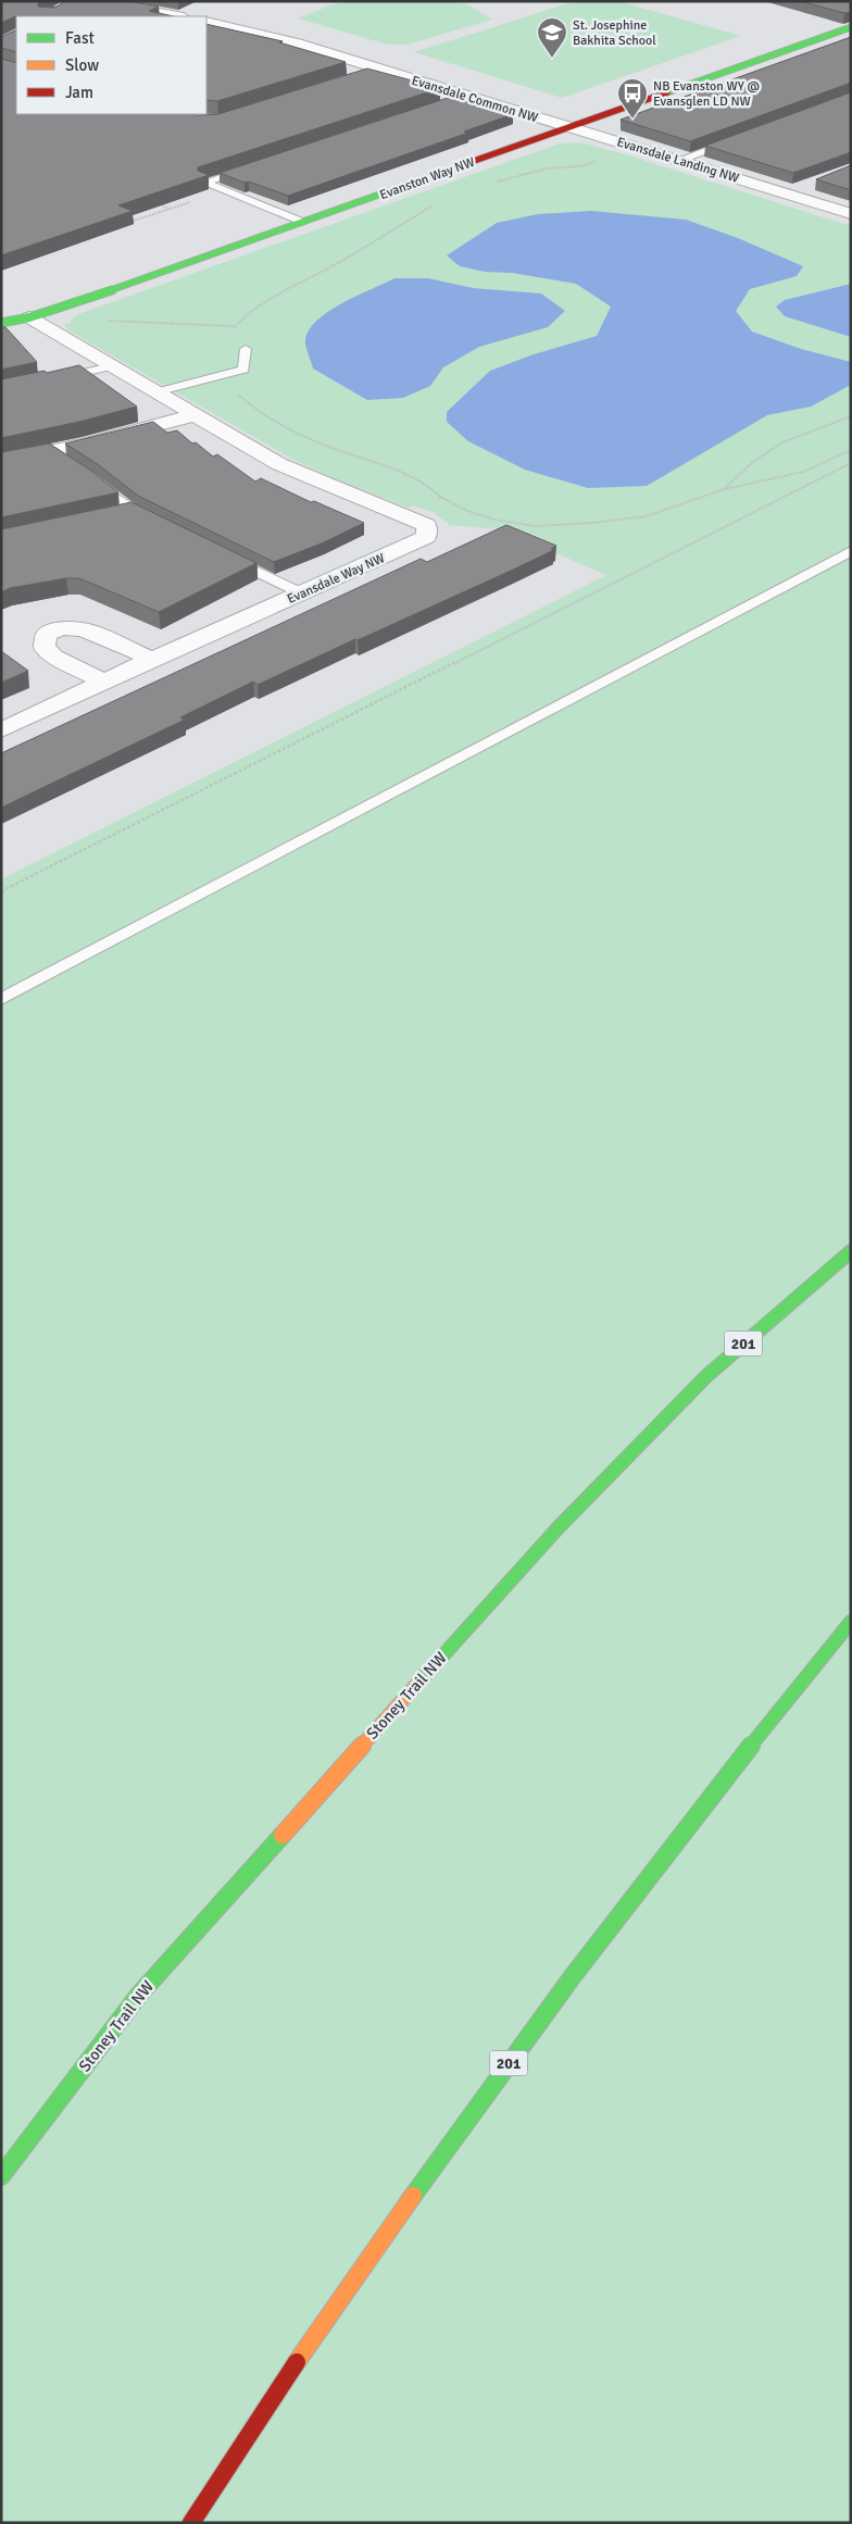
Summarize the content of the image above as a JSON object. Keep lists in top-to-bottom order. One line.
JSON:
{"streets":{"main road":["Evanston Way NW","201","Stoney Trail NW"],"street":["Evansdale Common NW","Evansdale Landing NW","Evansdale Way NW"]},"crossings":[["Evansdale Common NW","Evansdale Landing NW"],["Evansdale Common NW","Evanston Way NW"],["Evansdale Landing NW","Evanston Way NW"],["Evanston Way NW","Evansdale Way NW"]],"places":{"school or university":["St. Josephine Bakhita School"],"bus stop":["NB Evanston WY @ Evansglen LD NW"]},"legend":["Fast","Slow","Jam"]}
